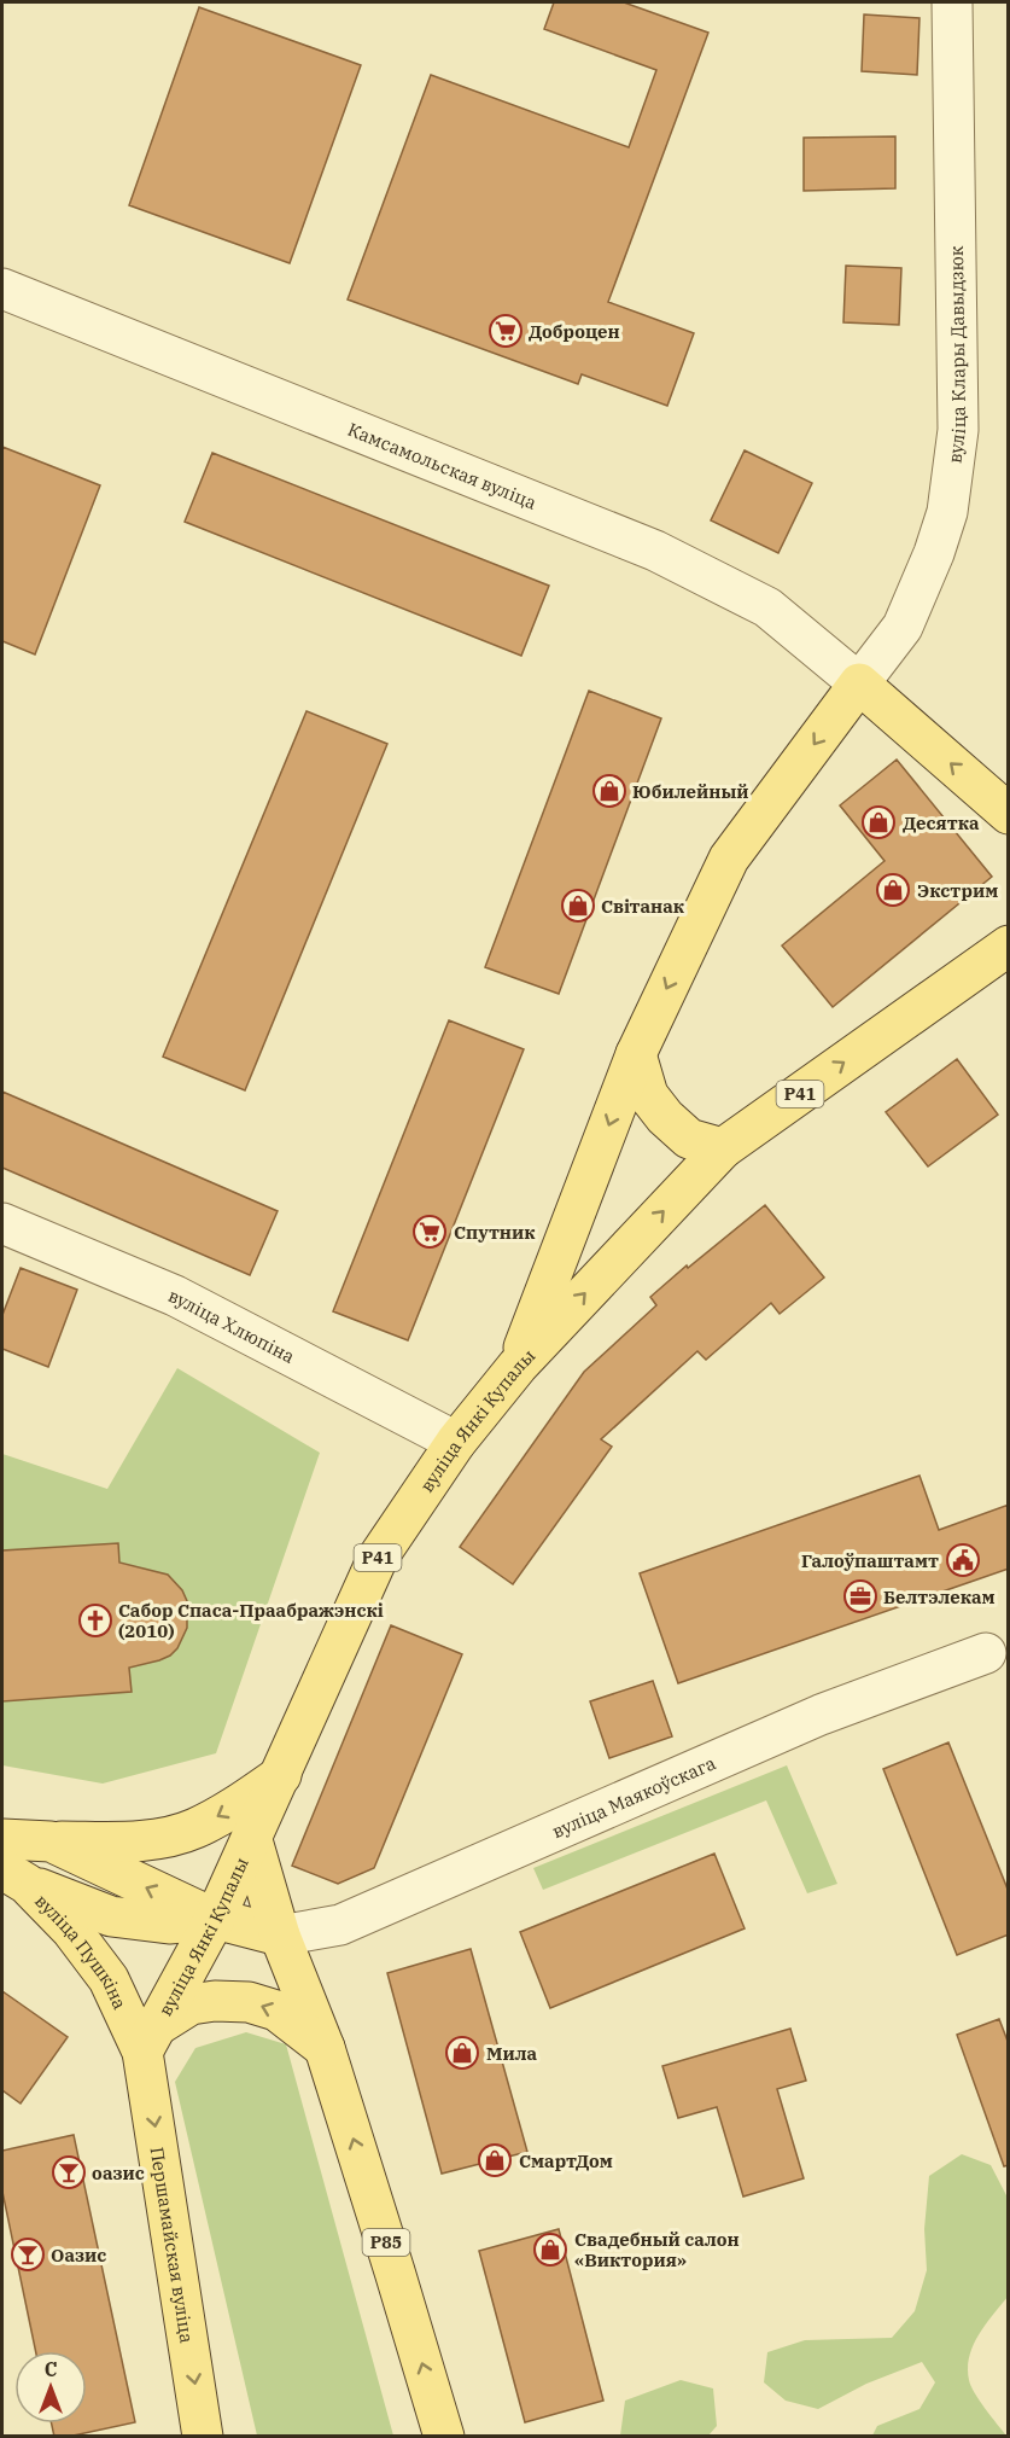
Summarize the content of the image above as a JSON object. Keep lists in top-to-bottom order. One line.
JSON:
{"streets":{"main road":["Р41","вуліца Янкі Купалы","вуліца Пушкіна","Р85","Першамайская вуліца"],"street":["вуліца Клары Давыдзюк","Камсамольская вуліца","вуліца Хлюпіна","вуліца Маякоўскага"]},"crossings":[["вуліца Клары Давыдзюк","Камсамольская вуліца"],["вуліца Клары Давыдзюк","Р41"],["Камсамольская вуліца","Р41"],["Р41","вуліца Янкі Купалы"],["вуліца Хлюпіна","вуліца Янкі Купалы"],["вуліца Янкі Купалы","вуліца Пушкіна"],["вуліца Янкі Купалы","Першамайская вуліца"],["вуліца Пушкіна","Першамайская вуліца"]],"places":{"supermarket":["Доброцен","Спутник"],"shop":["Юбилейный","Десятка","Экстрим","Світанак","Мила","СмартДом","Свадебный салон «Виктория»"],"public building":["Галоўпаштамт"],"office":["Белтэлекам"],"church":["Сабор Спаса-Праабражэнскі (2010)"],"bar":["оазис","Оазис"]},"north":"top"}
